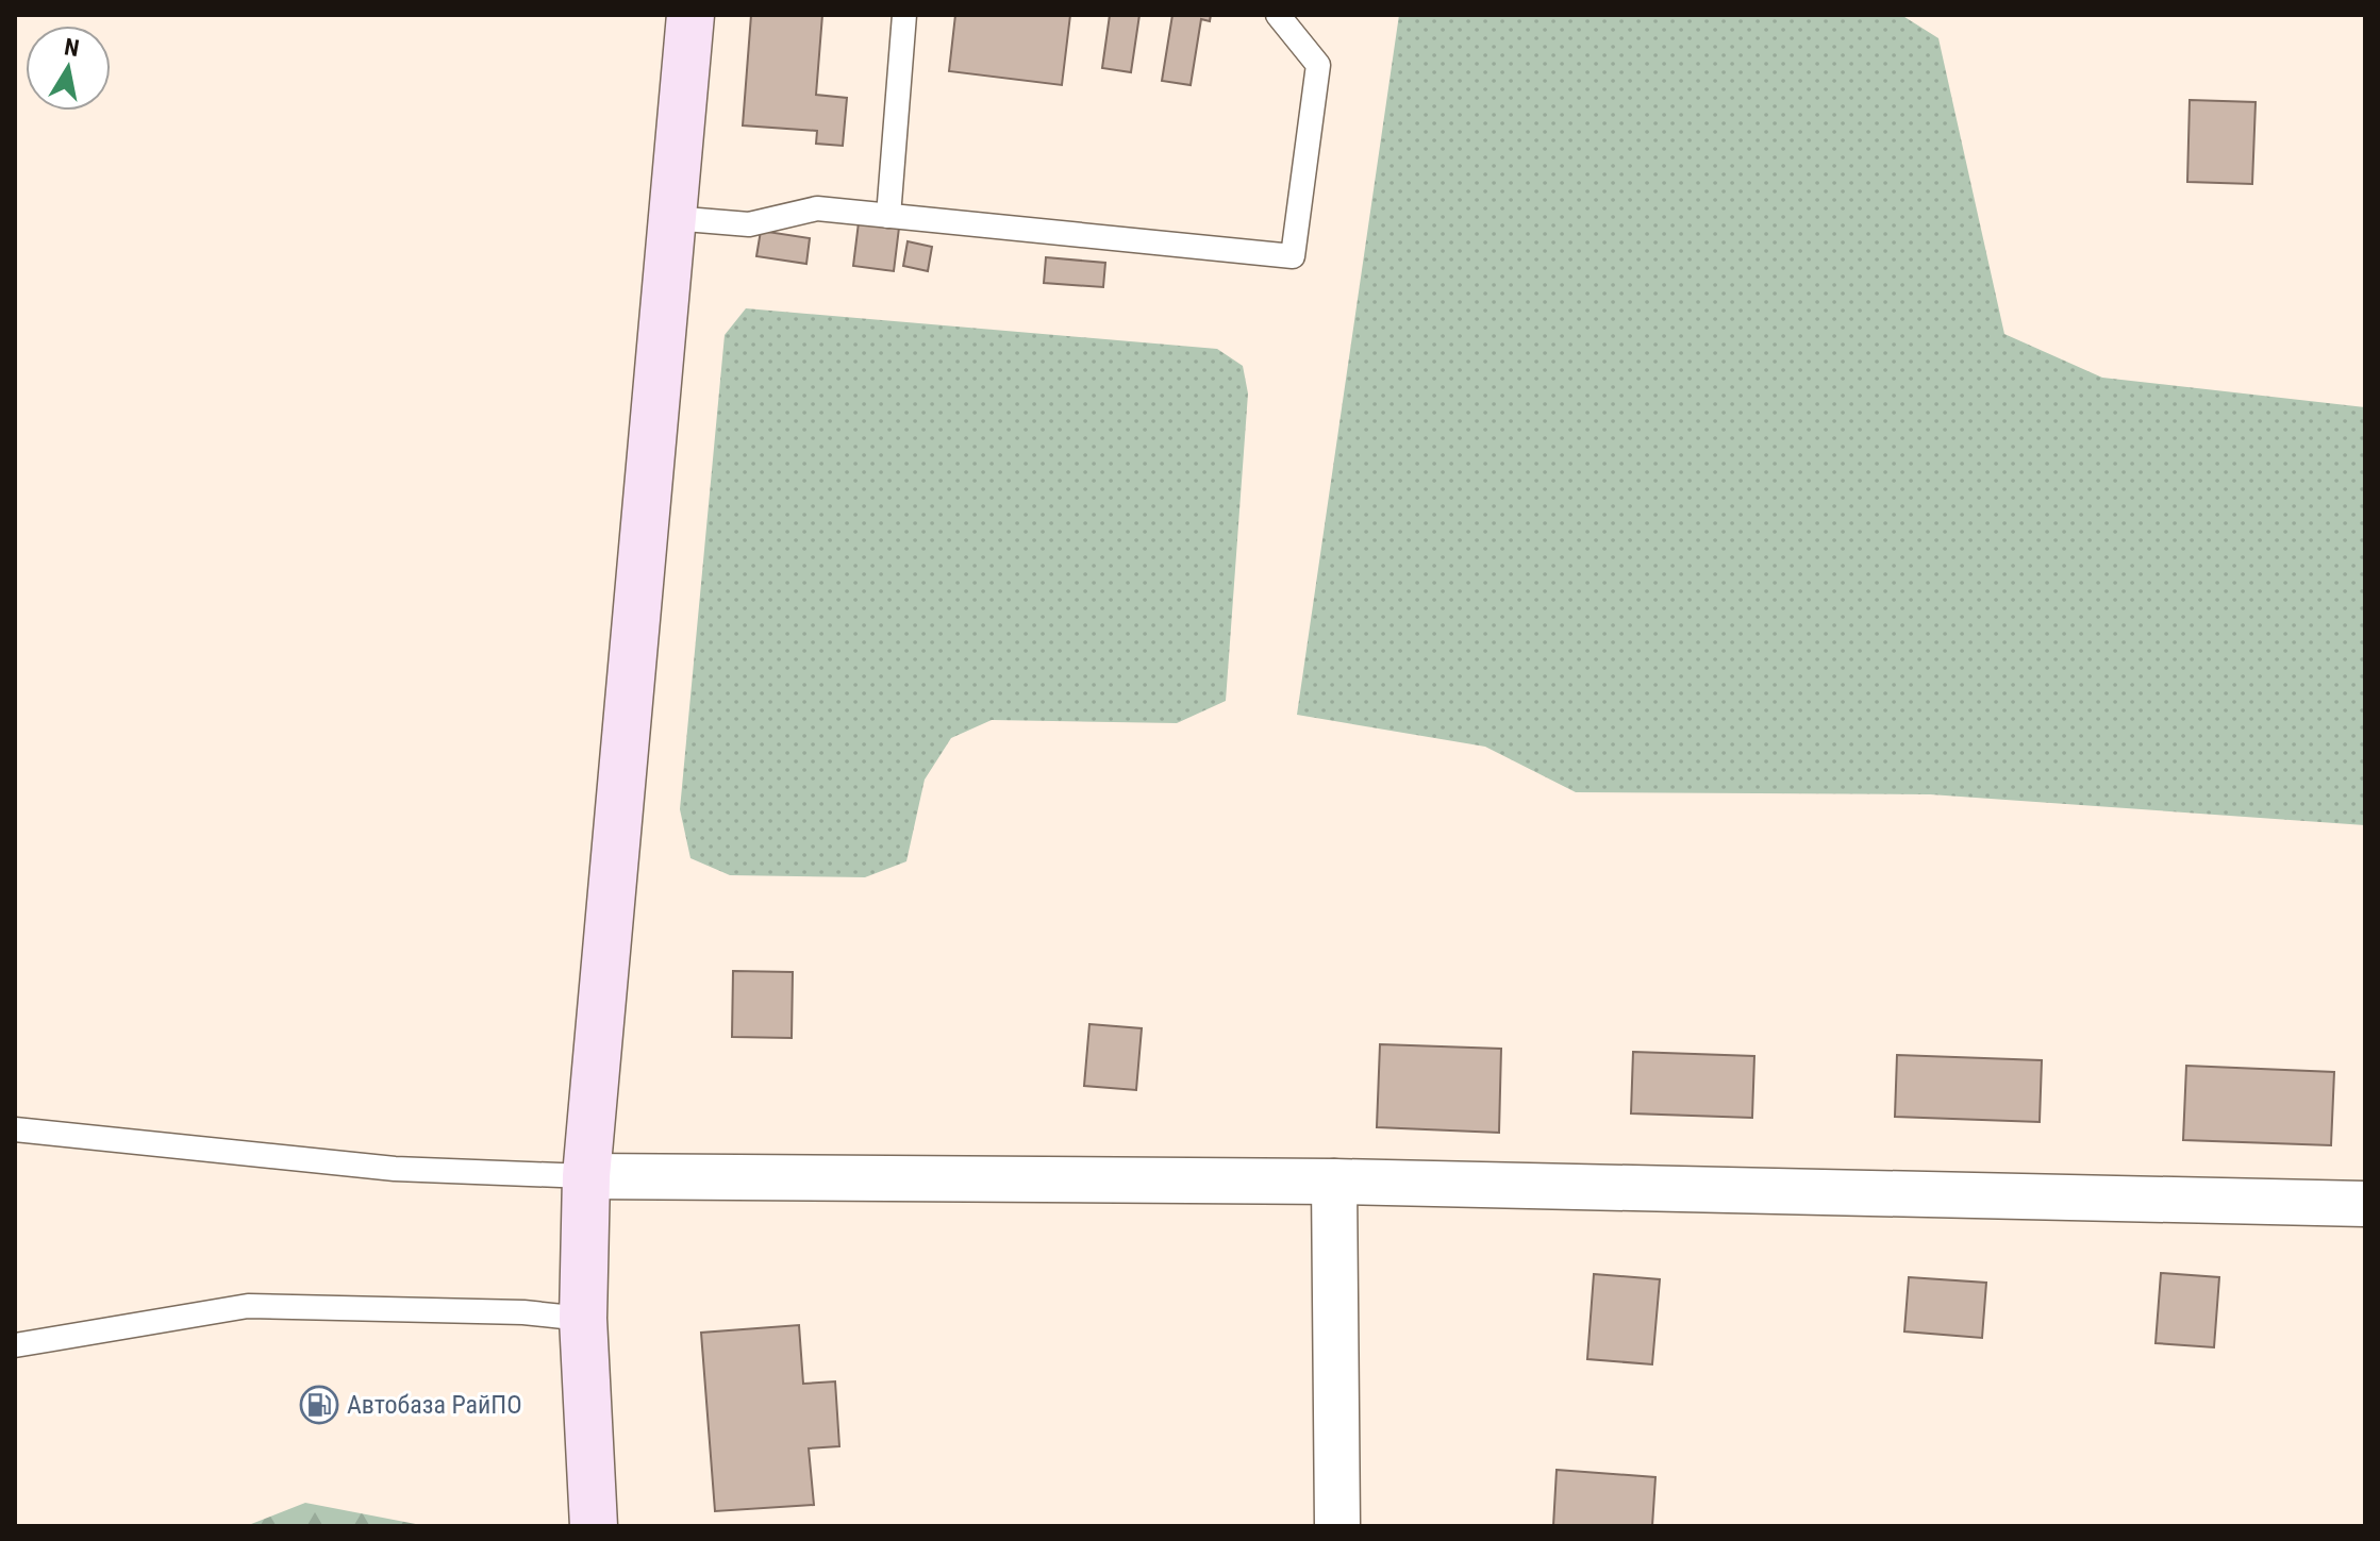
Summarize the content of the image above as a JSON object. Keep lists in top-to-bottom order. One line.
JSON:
{"places":{"fuel station":["Автобаза РайПО"]},"north":"top"}
